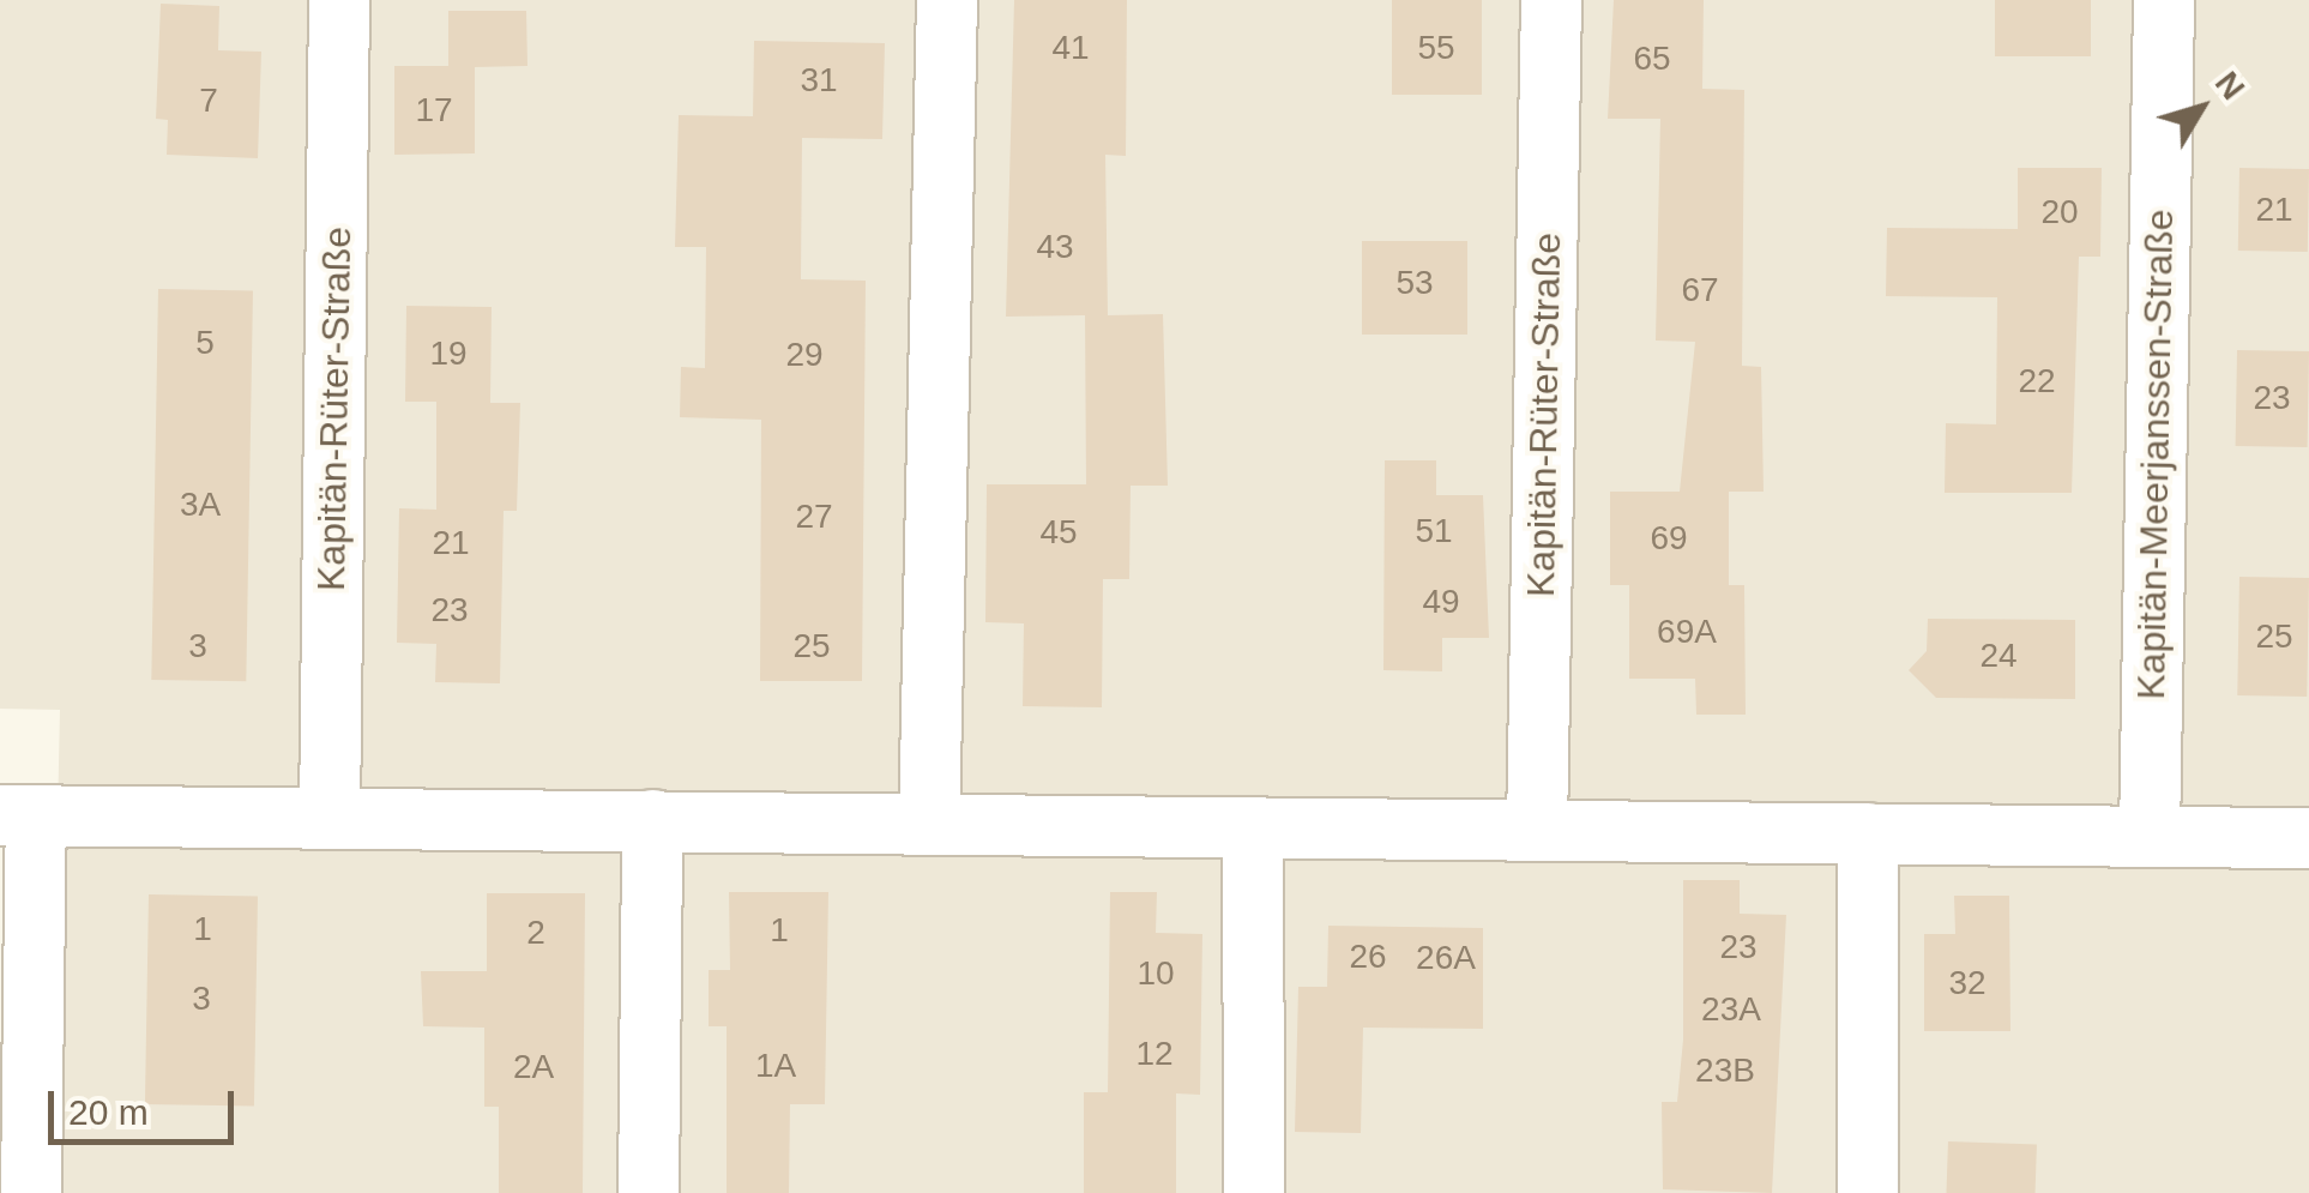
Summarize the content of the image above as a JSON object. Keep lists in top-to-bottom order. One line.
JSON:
{"streets":{"street":["Kapitän-Rüter-Straße","Kapitän-Meerjanssen-Straße"]},"house_numbers":["41","55","65","31","7","17","21","20","43","53","67","5","19","29","22","23","3A","27","51","45","69","21","49","23","69A","25","3","25","24","1","1","2","23","26","26A","10","32","3","23A","12","1A","2A","23B"],"scale_bar":"20 m","north":"top right"}
